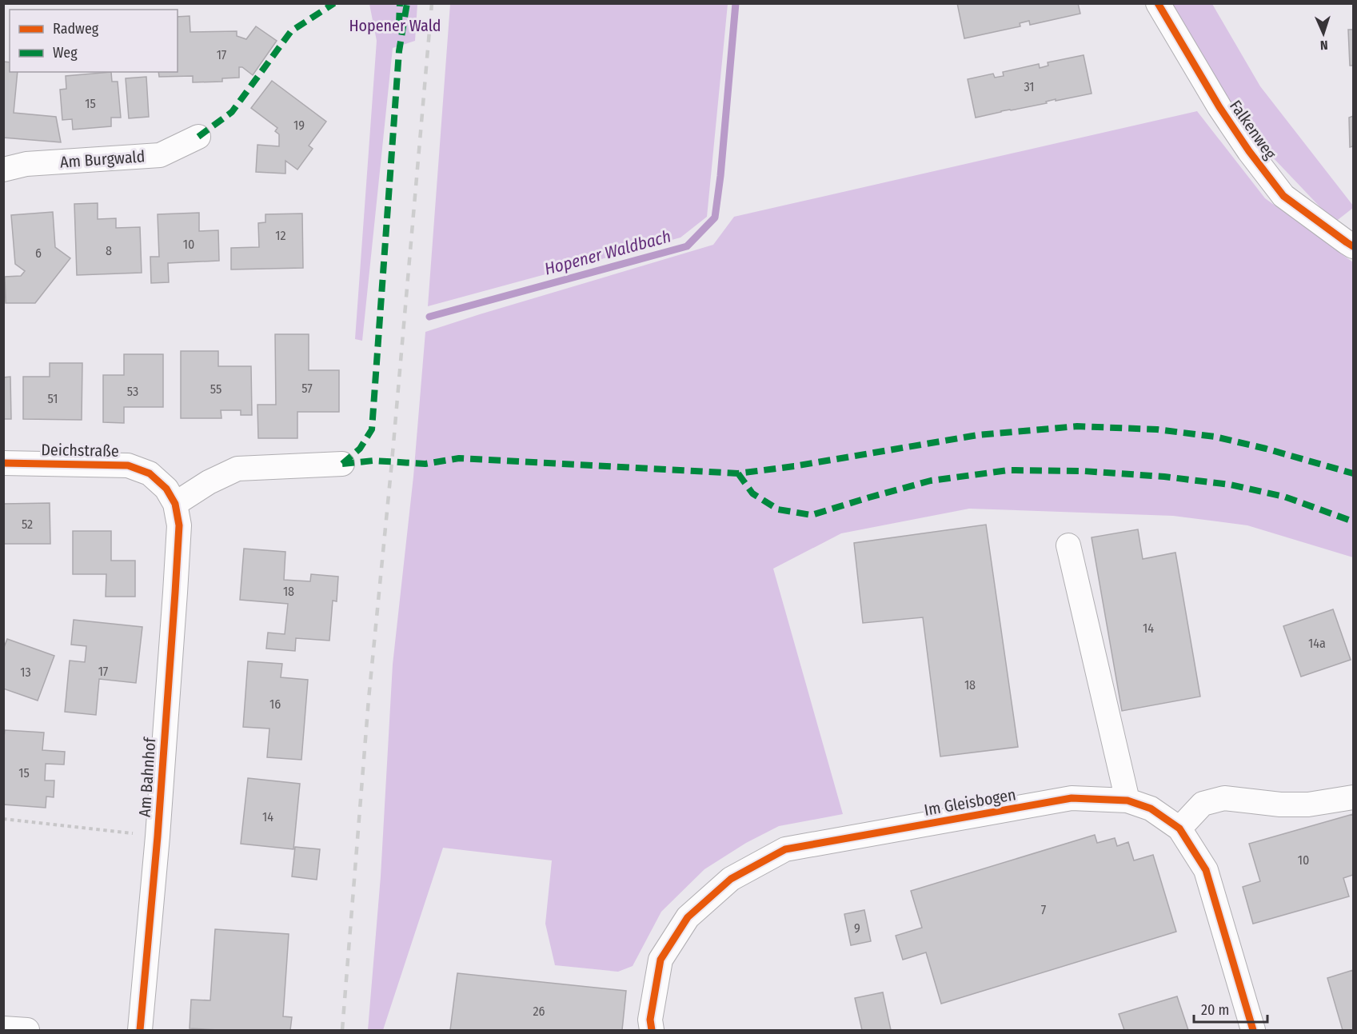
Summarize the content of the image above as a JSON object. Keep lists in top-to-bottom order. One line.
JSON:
{"streets":{"street":["Falkenweg","Am Burgwald","Deichstraße","Am Bahnhof","Im Gleisbogen"]},"crossings":[["Deichstraße","Am Bahnhof"]],"water":["Hopener Waldbach"],"parks":["Hopener Wald"],"house_numbers":["17","31","15","19","12","10","8","6","57","55","53","51","52","18","14","14a","17","13","18","16","15","14","10","7","9","26"],"legend":["Radweg","Weg"],"scale_bar":"20 m","north":"bottom"}
